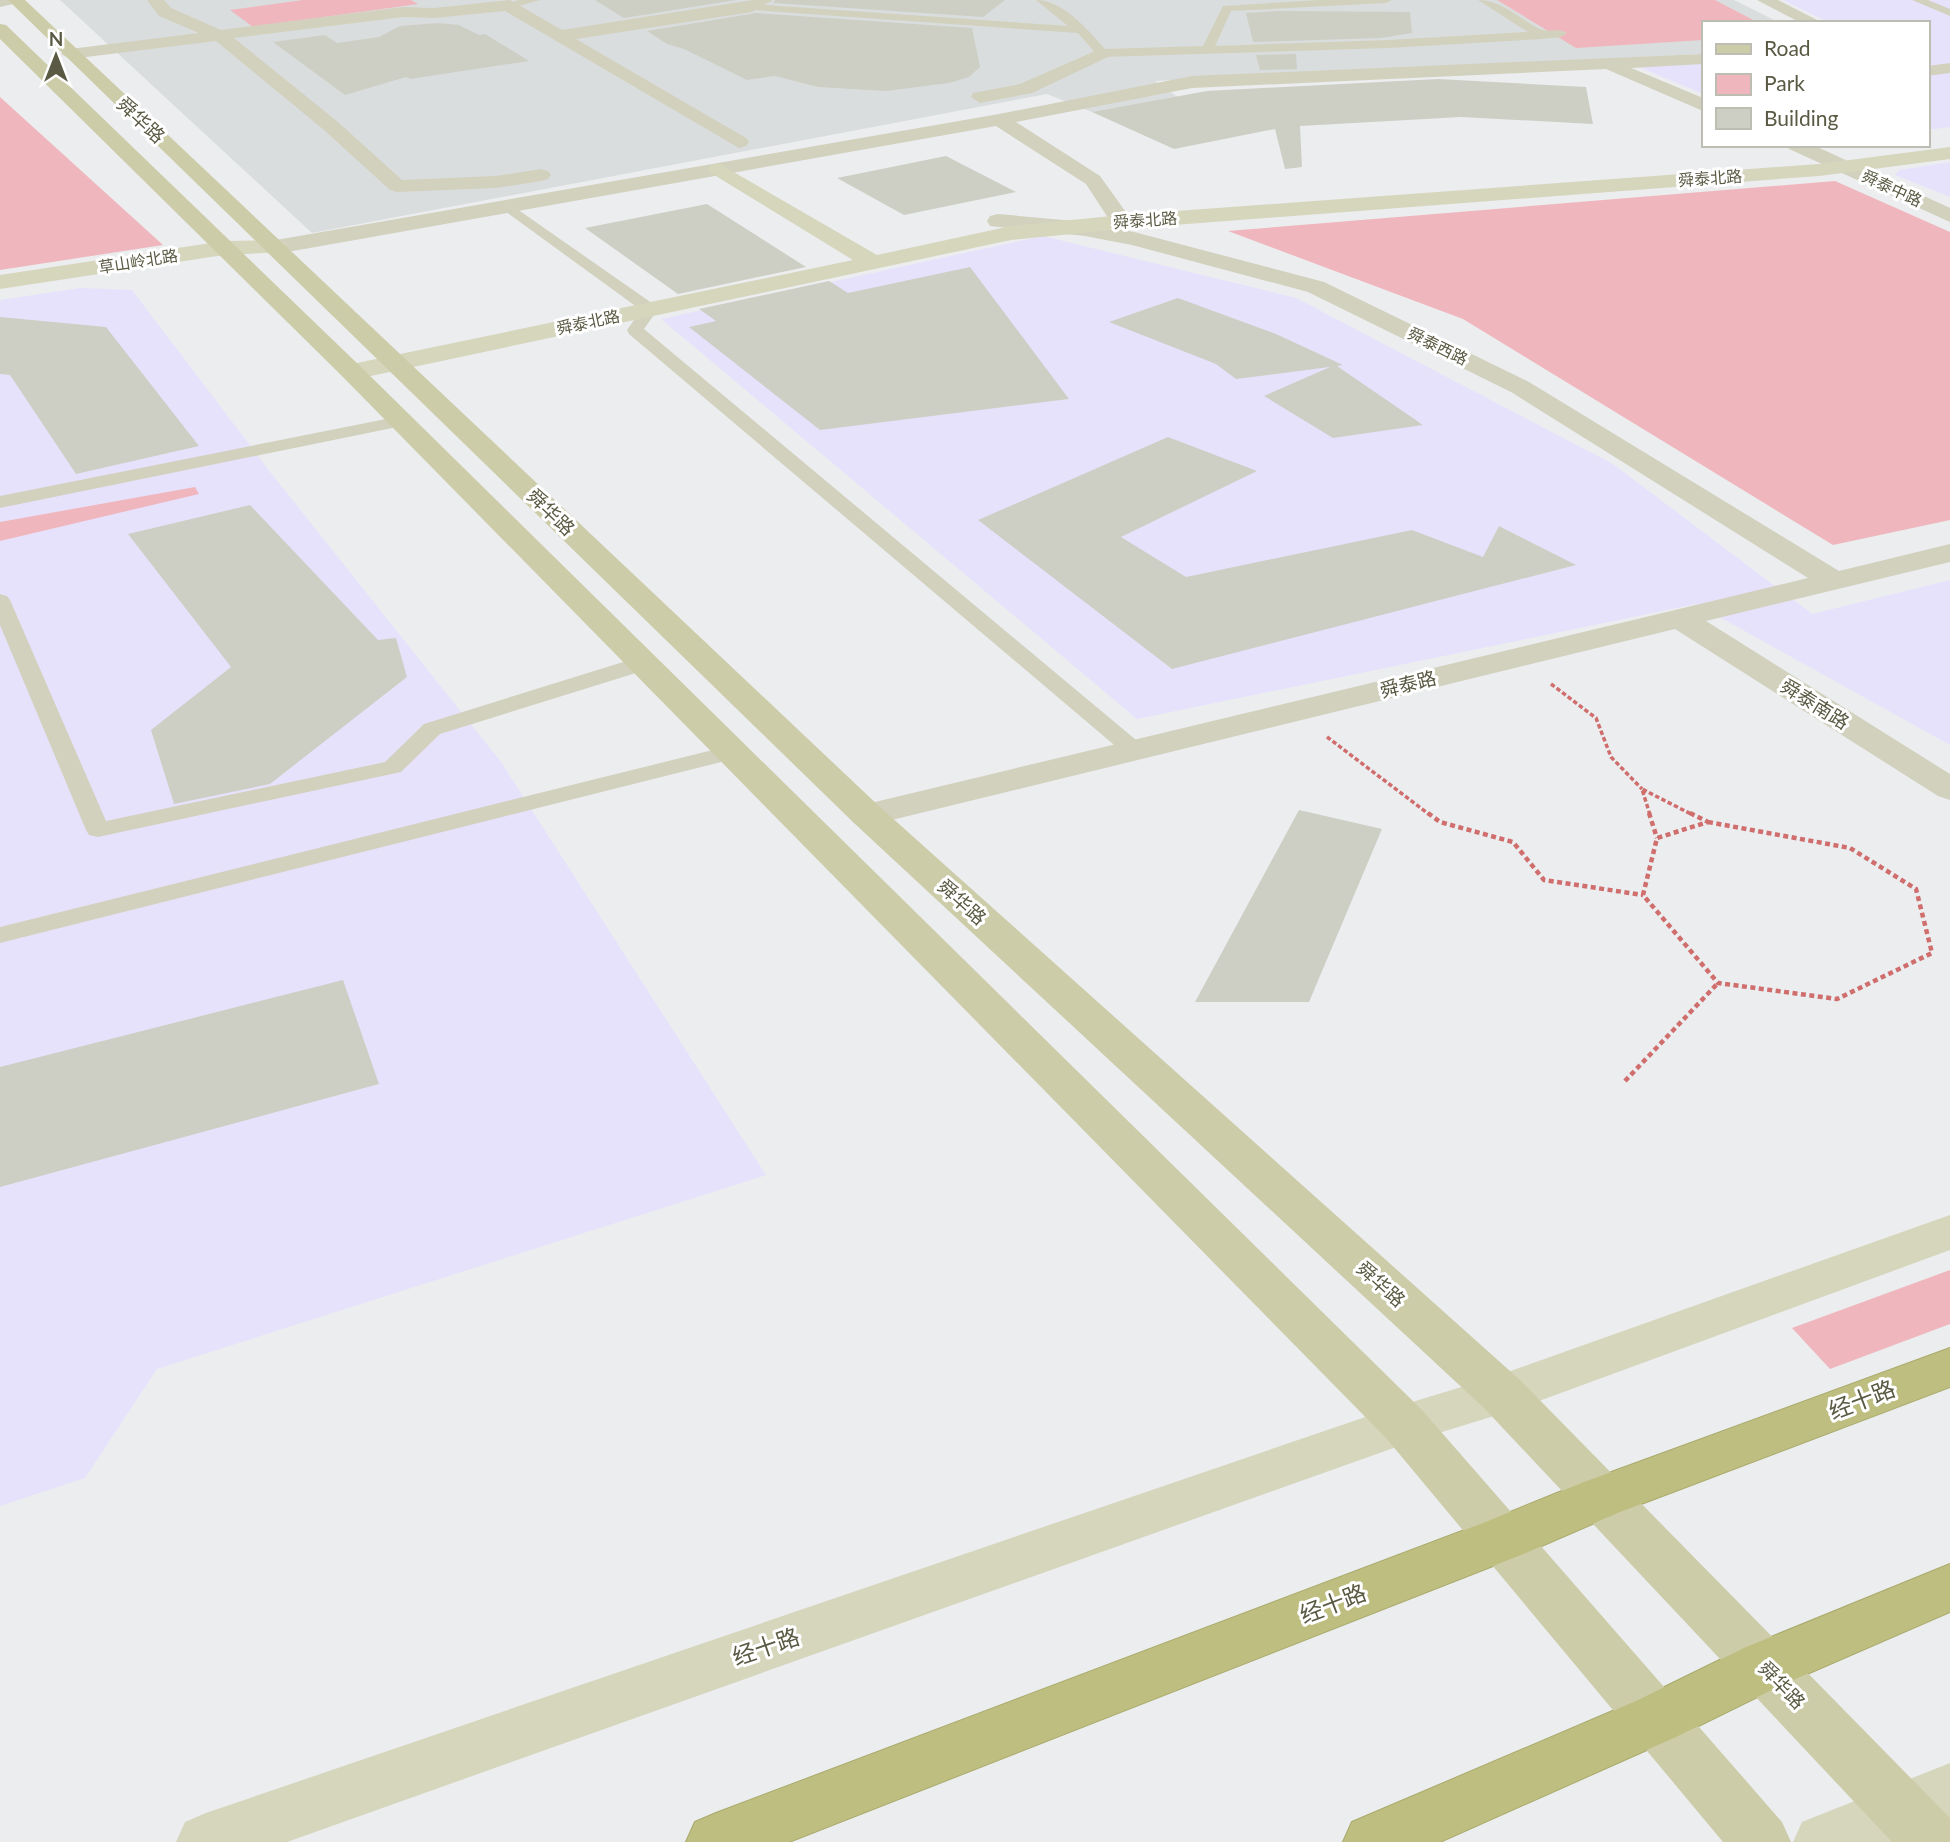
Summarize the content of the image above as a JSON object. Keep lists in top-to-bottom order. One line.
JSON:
{"streets":{"highway":["经十路"],"main road":["舜华路","舜泰北路","草山岭北路"],"street":["舜泰中路","舜泰西路","舜泰路","舜泰南路"]},"crossings":[["舜华路","舜泰北路"],["舜华路","草山岭北路"],["舜华路","舜泰路"],["舜华路","经十路"],["舜泰北路","舜泰中路"],["舜泰北路","舜泰西路"],["舜泰西路","舜泰路"],["舜泰路","舜泰南路"]],"legend":["Road","Park","Building"],"north":"top"}
